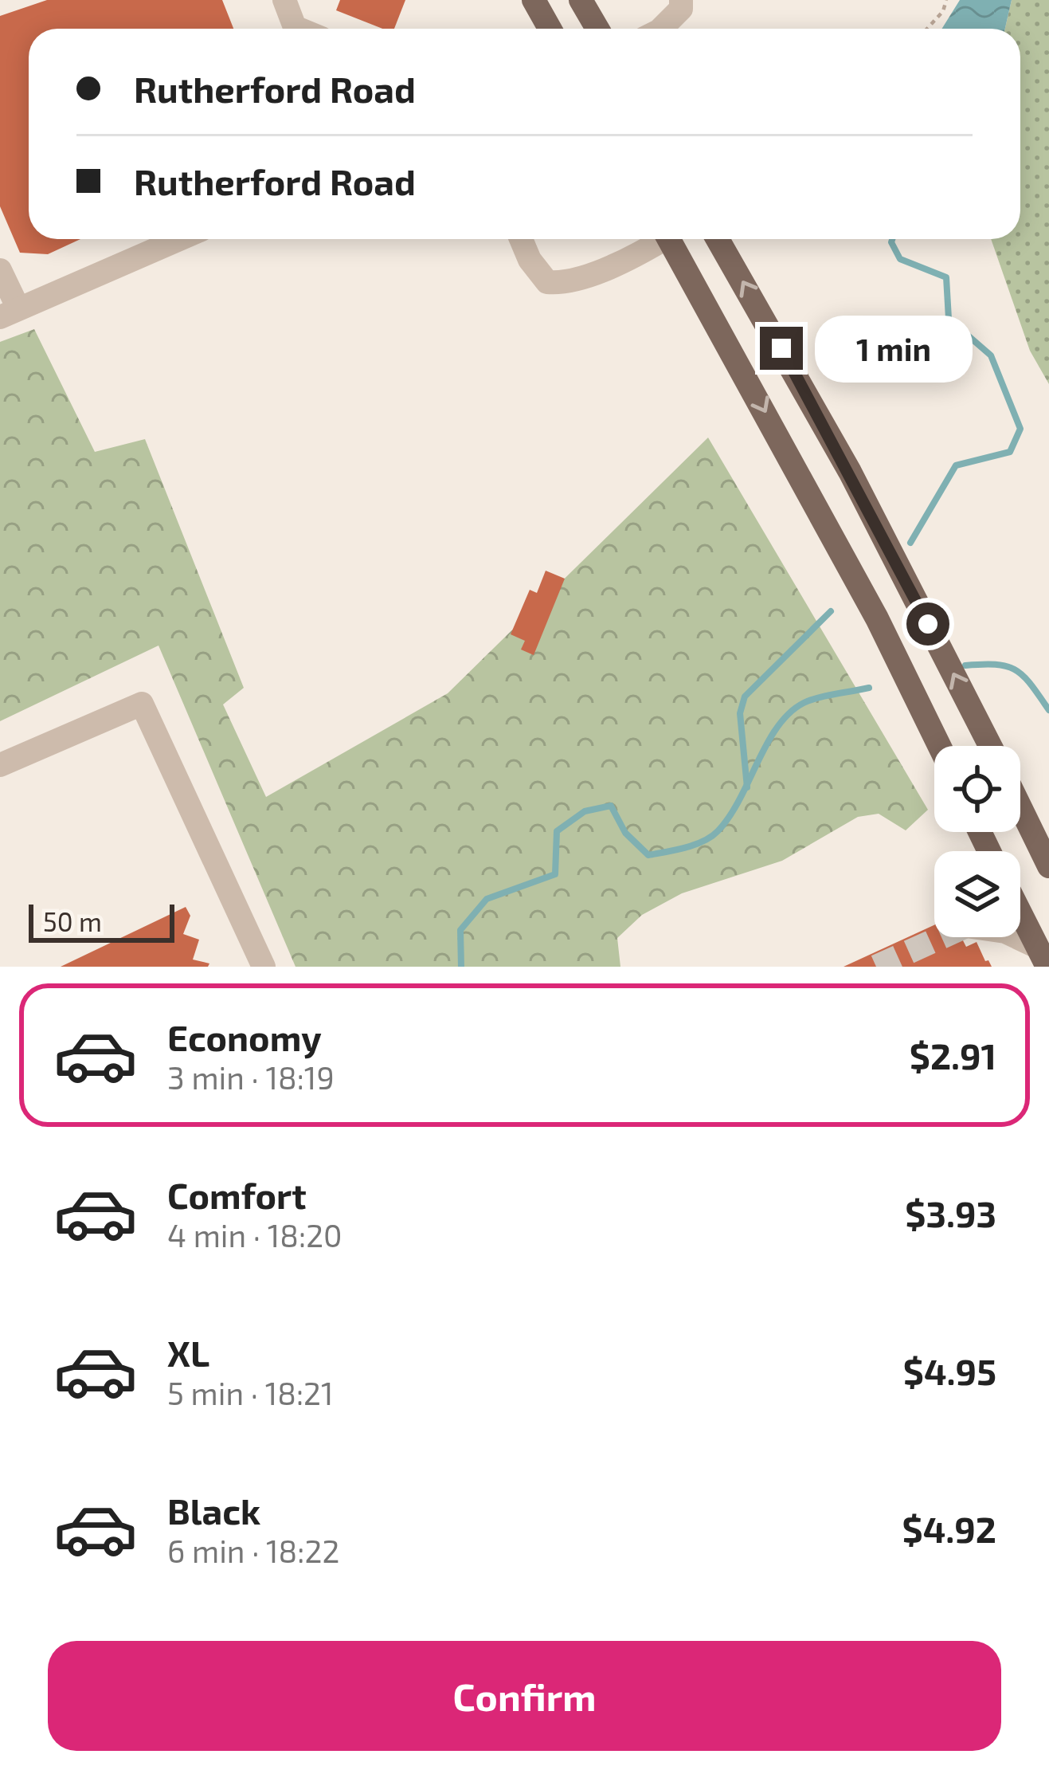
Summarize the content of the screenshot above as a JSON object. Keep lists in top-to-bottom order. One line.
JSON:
{"scale_bar":"50 m","page":{"banner":["Rutherford Road","Rutherford Road"],"bubble":"1 min","scale":"50 m","list":[{"name":"Economy","note":"3 min · 18:19","value":"$2.91"},{"name":"Comfort","note":"4 min · 18:20","value":"$3.93"},{"name":"XL","note":"5 min · 18:21","value":"$4.95"},{"name":"Black","note":"6 min · 18:22","value":"$4.92"}],"buttons":"Confirm"}}
